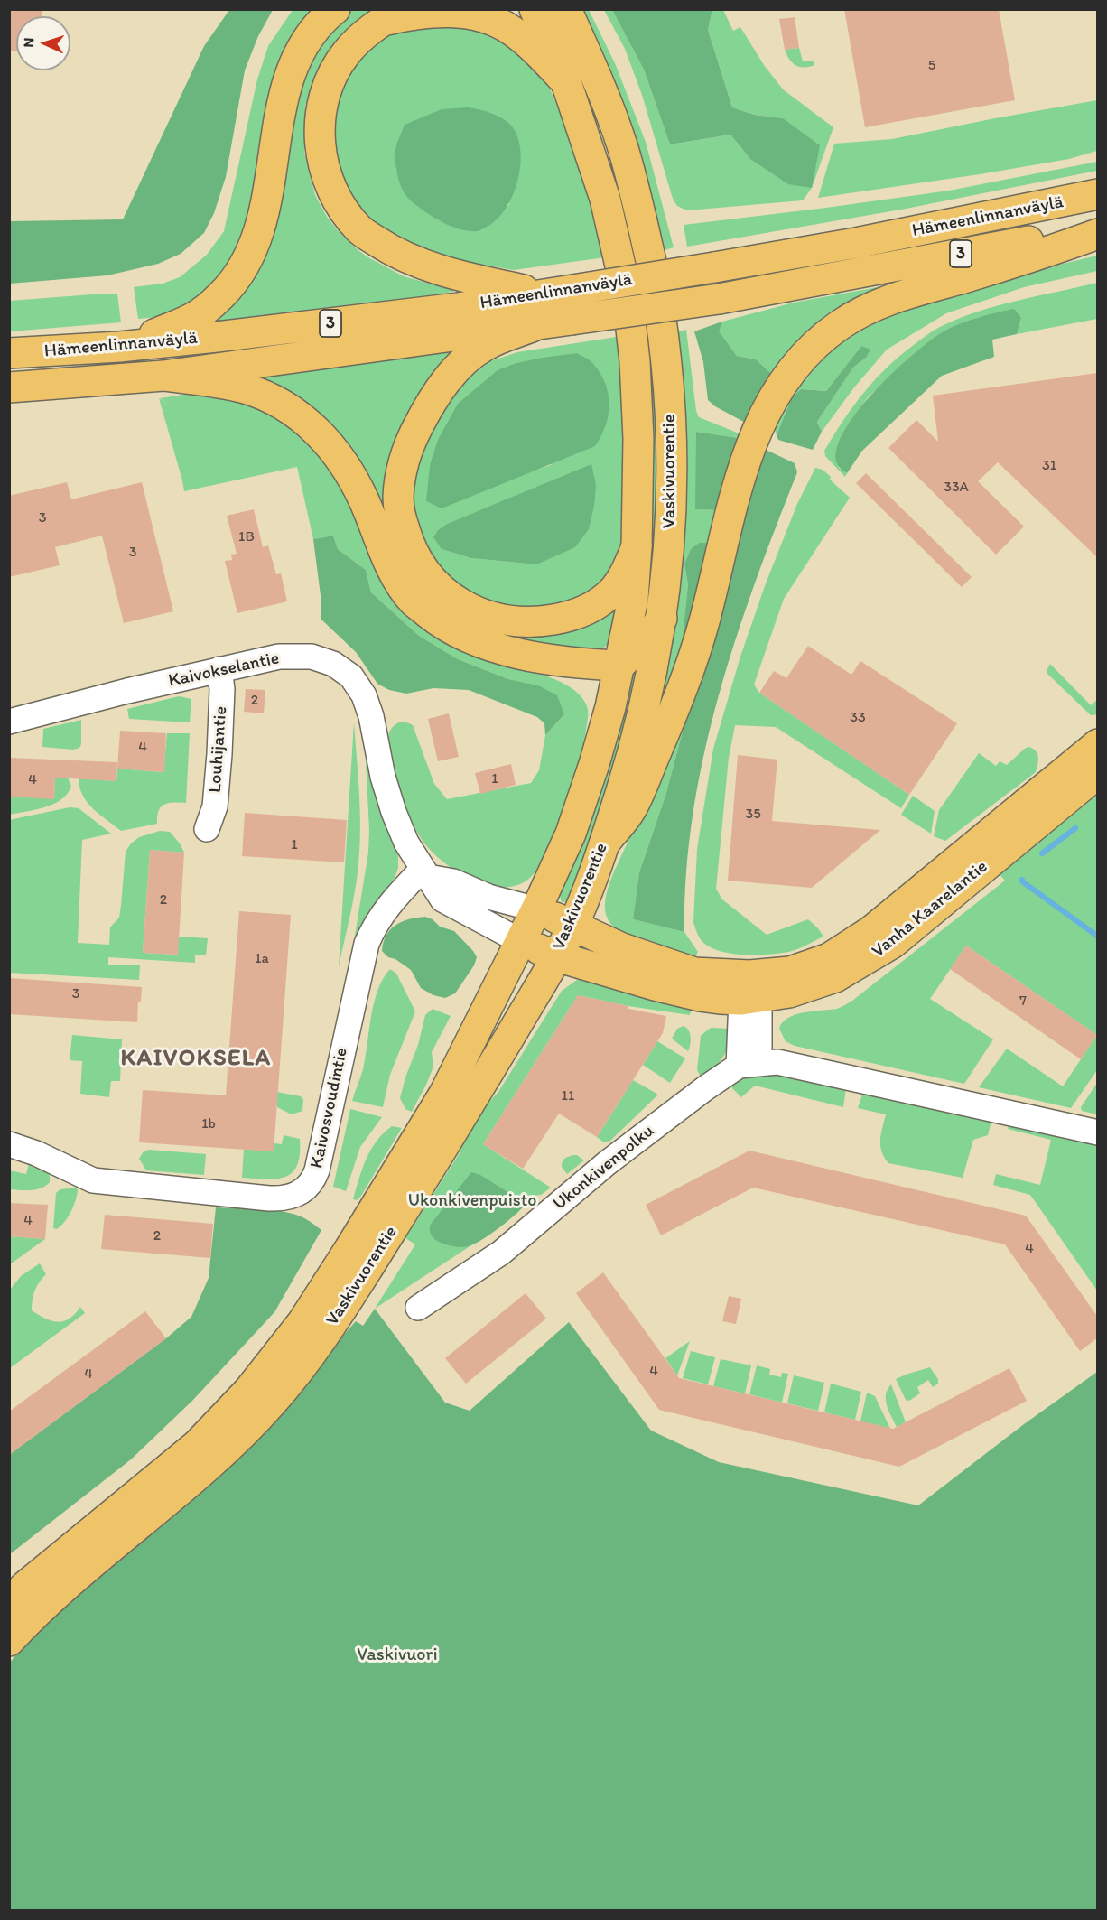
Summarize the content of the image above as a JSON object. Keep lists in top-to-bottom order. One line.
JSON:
{"streets":{"main road":["Hämeenlinnanväylä","3","Vaskivuorentie","Vanha Kaarelantie"],"street":["Kaivokselantie","Louhijantie","Kaivosvoudintie","Ukonkivenpolku"]},"crossings":[["Vaskivuorentie","Kaivokselantie"],["Vaskivuorentie","Vanha Kaarelantie"],["Kaivokselantie","Louhijantie"],["Kaivokselantie","Vanha Kaarelantie"],["Kaivokselantie","Kaivosvoudintie"]],"districts":["KAIVOKSELA"],"parks":["Ukonkivenpuisto","Vaskivuori"],"house_numbers":["5","31","33A","3","1B","3","2","33","4","1","4","35","1","2","1a","3","7","11","1b","4","2","4","4","4"],"north":"left"}
